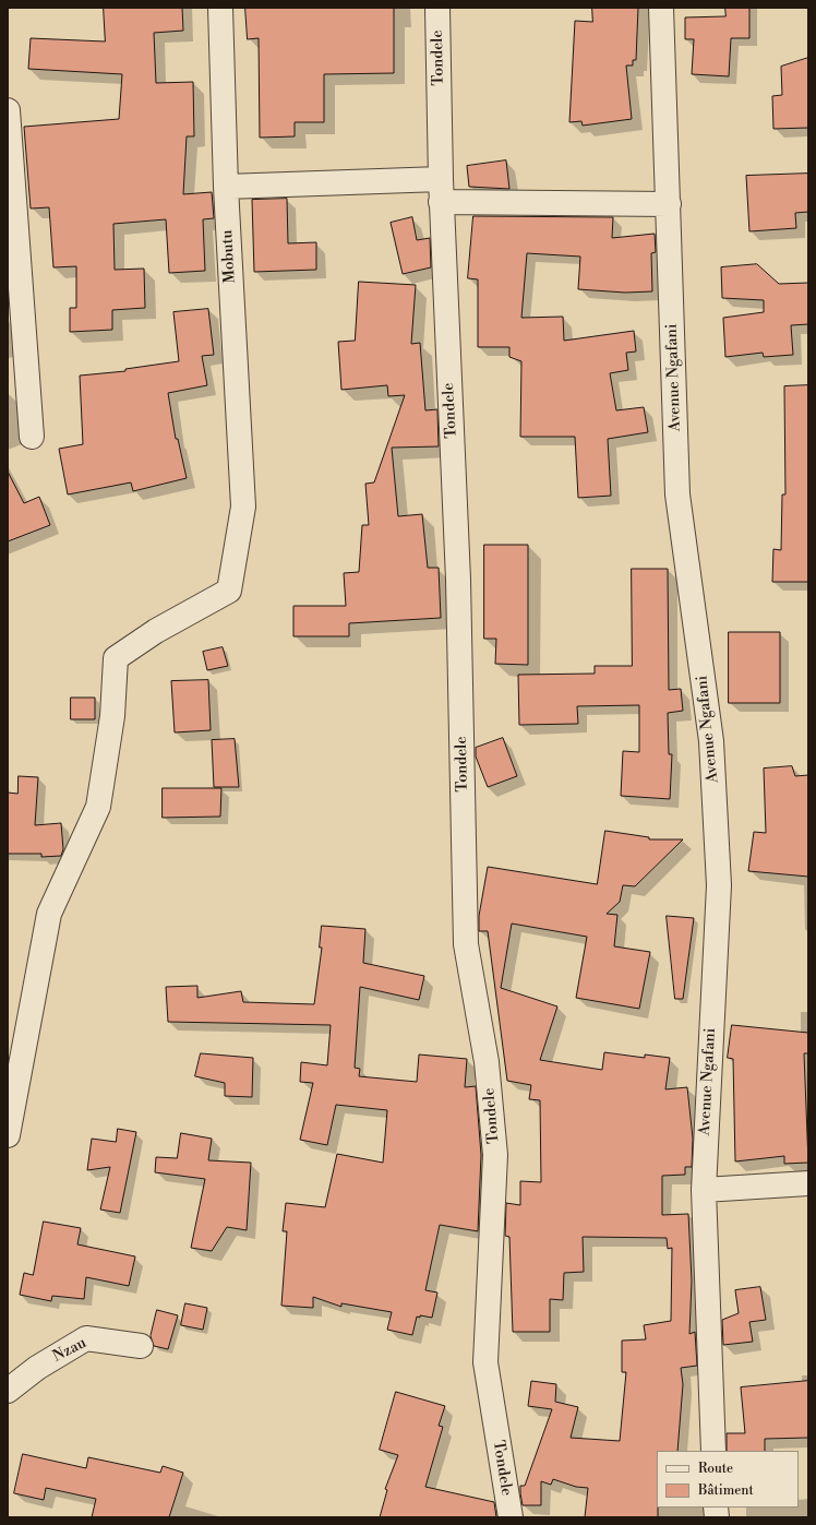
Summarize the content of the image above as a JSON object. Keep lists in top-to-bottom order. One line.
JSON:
{"streets":{"street":["Tondele","Mobutu","Avenue Ngafani","Nzau"]},"legend":["Route","Bâtiment"]}
